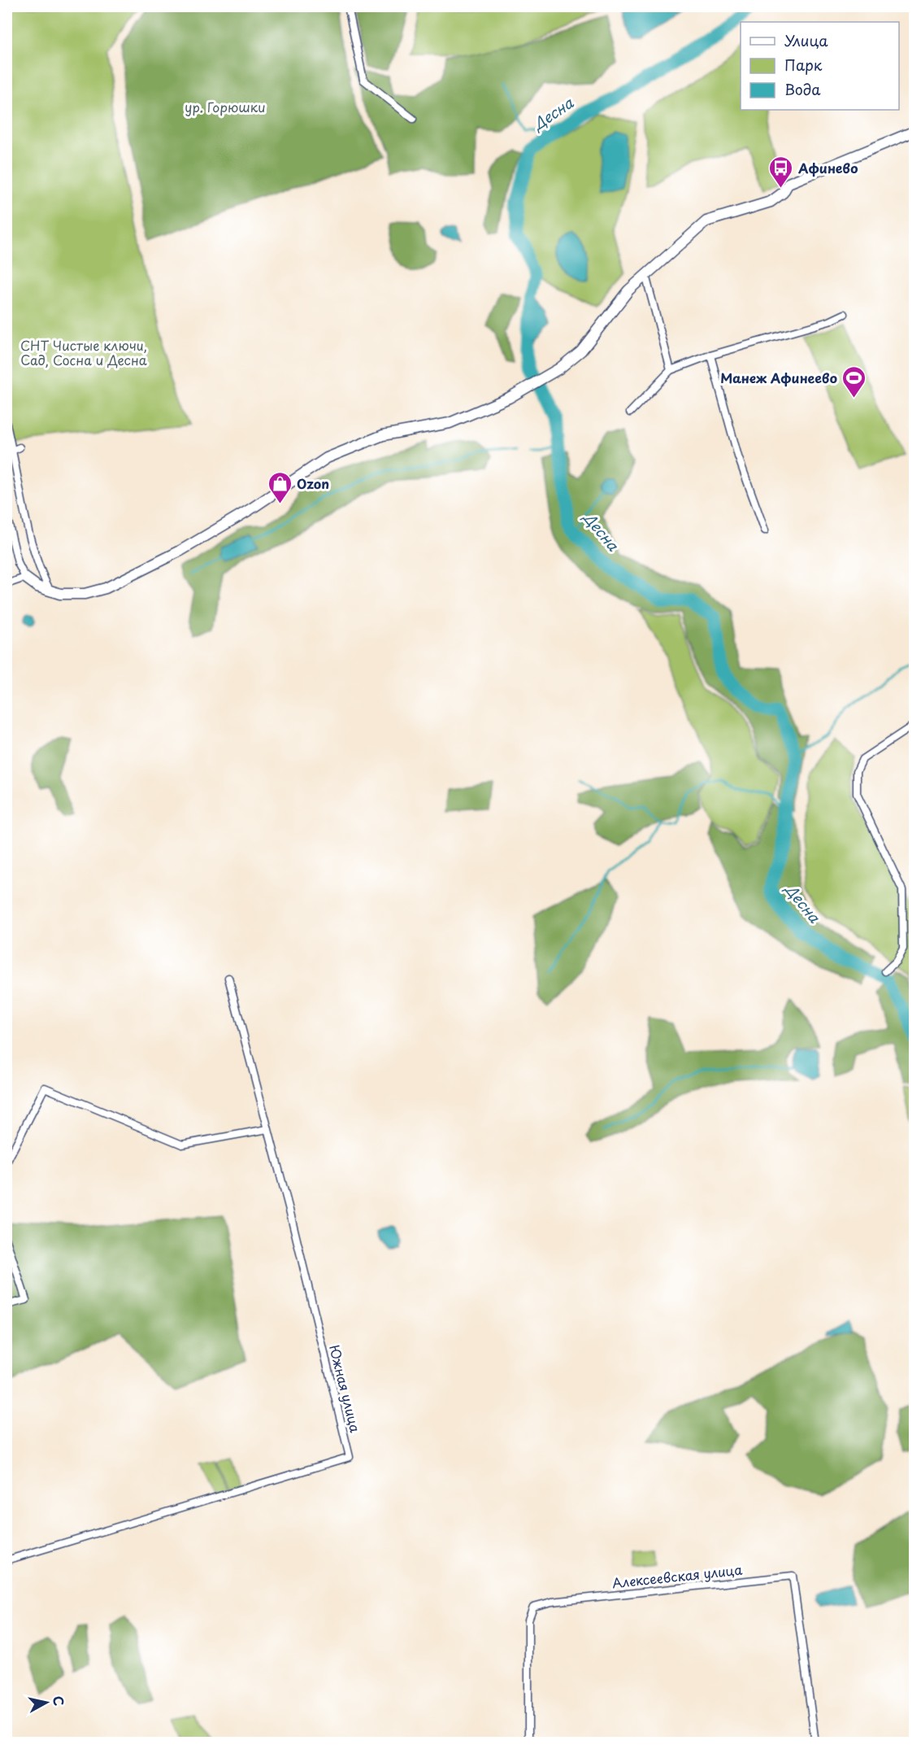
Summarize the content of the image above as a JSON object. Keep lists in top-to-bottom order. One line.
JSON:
{"streets":{"street":["Южная улица","Алексеевская улица"]},"water":["Десна"],"parks":["ур. Горюшки","СНТ Чистые ключи, Сад, Сосна и Десна"],"places":{"bus stop":["Афинево"],"sports":["Манеж Афинеево"],"shop":["Ozon"]},"legend":["Улица","Парк","Вода"],"north":"right"}
